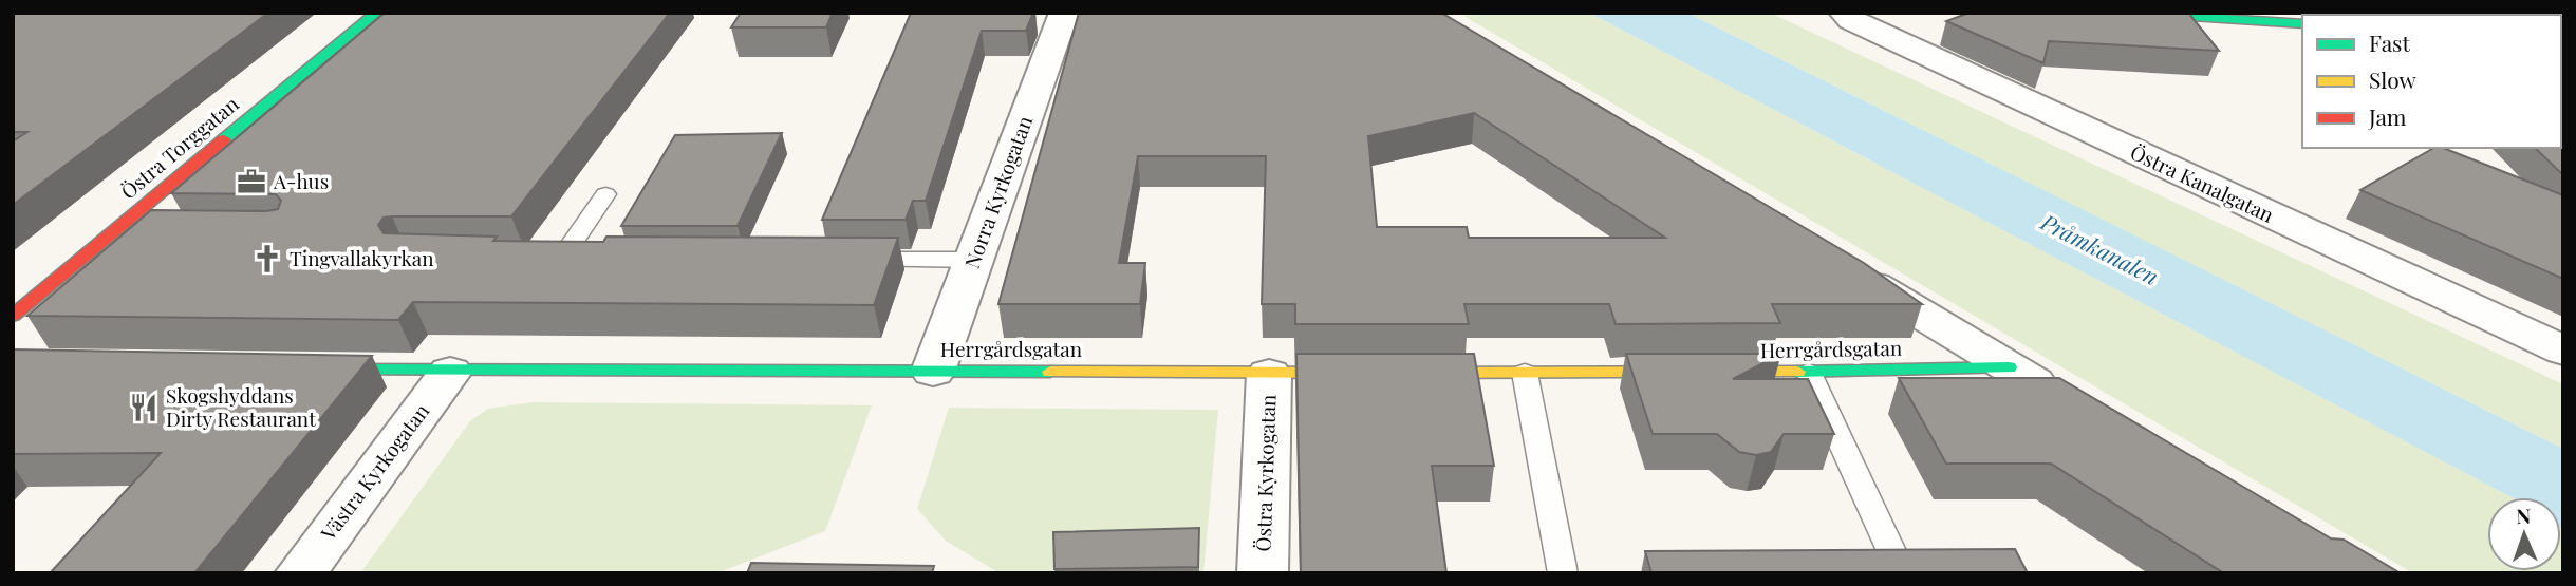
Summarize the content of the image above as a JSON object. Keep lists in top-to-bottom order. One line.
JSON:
{"streets":{"street":["Östra Torggatan","Östra Kanalgatan","Norra Kyrkogatan","Herrgårdsgatan","Västra Kyrkogatan","Östra Kyrkogatan"]},"crossings":[["Norra Kyrkogatan","Herrgårdsgatan"],["Herrgårdsgatan","Västra Kyrkogatan"],["Herrgårdsgatan","Östra Kyrkogatan"]],"water":["Pråmkanalen"],"places":{"office":["A-hus"],"church":["Tingvallakyrkan"],"restaurant":["Skogshyddans Dirty Restaurant"]},"legend":["Fast","Slow","Jam"],"north":"top"}
